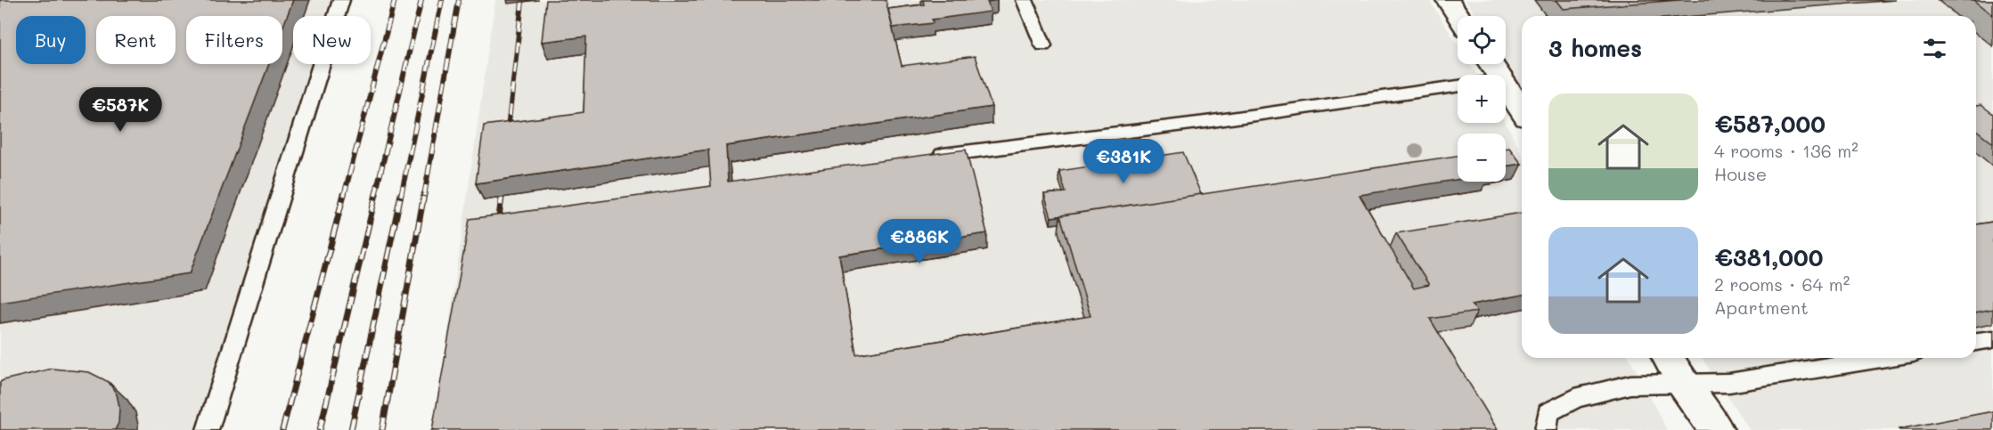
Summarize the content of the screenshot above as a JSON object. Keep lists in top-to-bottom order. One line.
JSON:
{"page":{"map_buttons":["+","−"],"chip":["Buy","Rent","Filters","New"],"heading":"3 homes","list":[{"name":"€587,000","note":"4 rooms · 136 m² · House"},{"name":"€381,000","note":"2 rooms · 64 m² · Apartment"}],"price":["€587K","€381K","€886K"]}}
